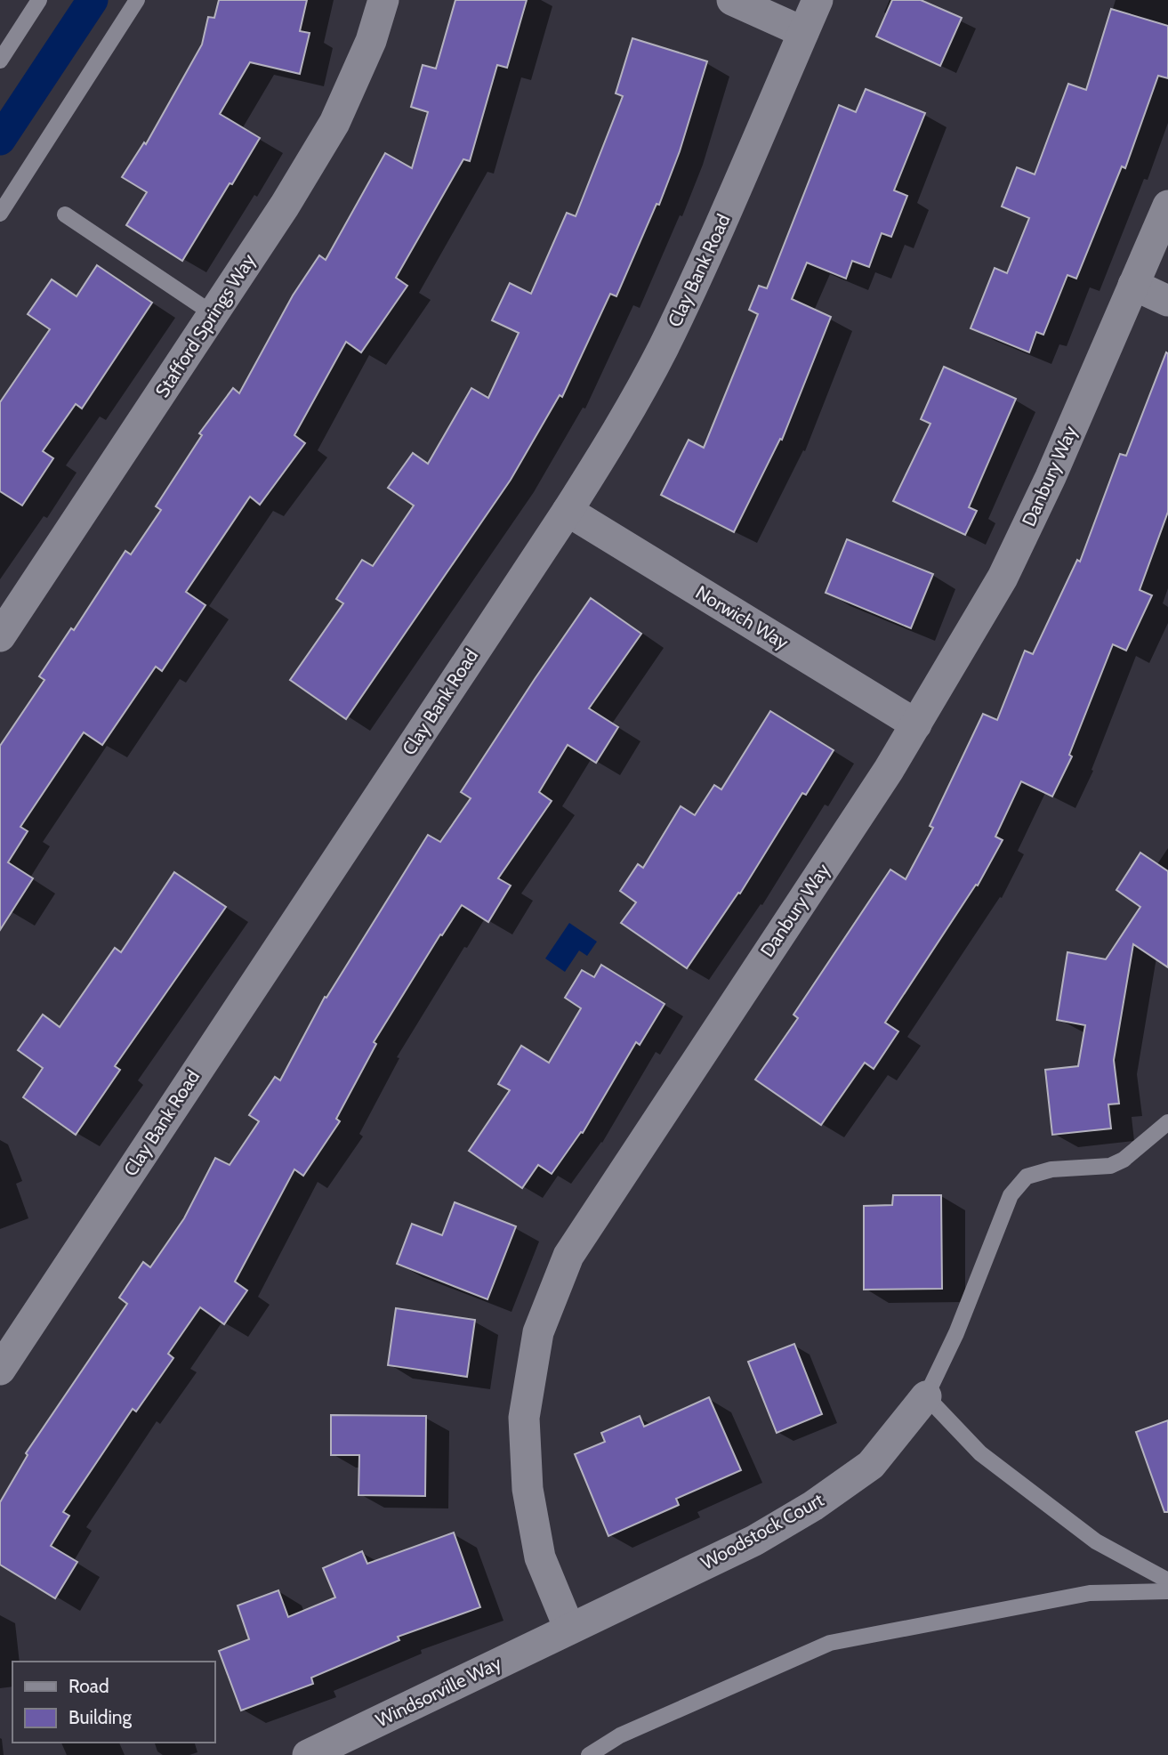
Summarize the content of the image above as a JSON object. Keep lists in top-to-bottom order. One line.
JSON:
{"streets":{"street":["Clay Bank Road","Stafford Springs Way","Danbury Way","Norwich Way","Woodstock Court","Windsorville Way"]},"crossings":[["Clay Bank Road","Norwich Way"],["Danbury Way","Norwich Way"],["Danbury Way","Woodstock Court"],["Danbury Way","Windsorville Way"],["Woodstock Court","Windsorville Way"]],"legend":["Road","Building"]}
